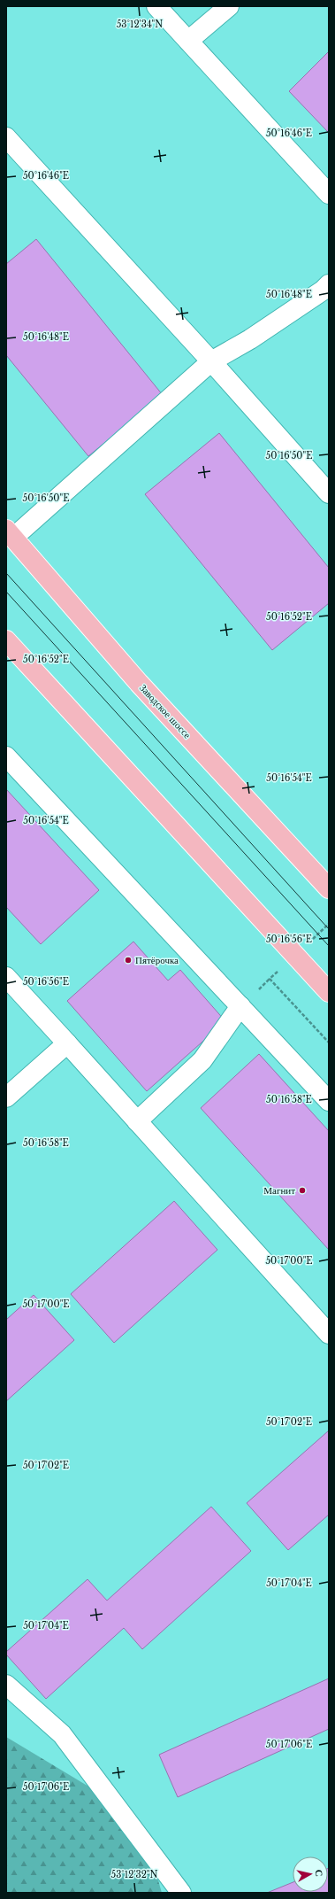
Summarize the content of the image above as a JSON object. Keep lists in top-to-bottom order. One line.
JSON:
{"streets":{"main road":["Заводское шоссе"]},"places":["Пятёрочка","Магнит"],"north":"right","coordinates":["53°12'34\"N","50°16'46\"E","50°16'48\"E","50°16'50\"E","50°16'52\"E","50°16'54\"E","50°16'56\"E","50°16'58\"E","50°17'00\"E","50°17'02\"E","50°17'04\"E","50°17'06\"E","53°12'32\"N"]}
